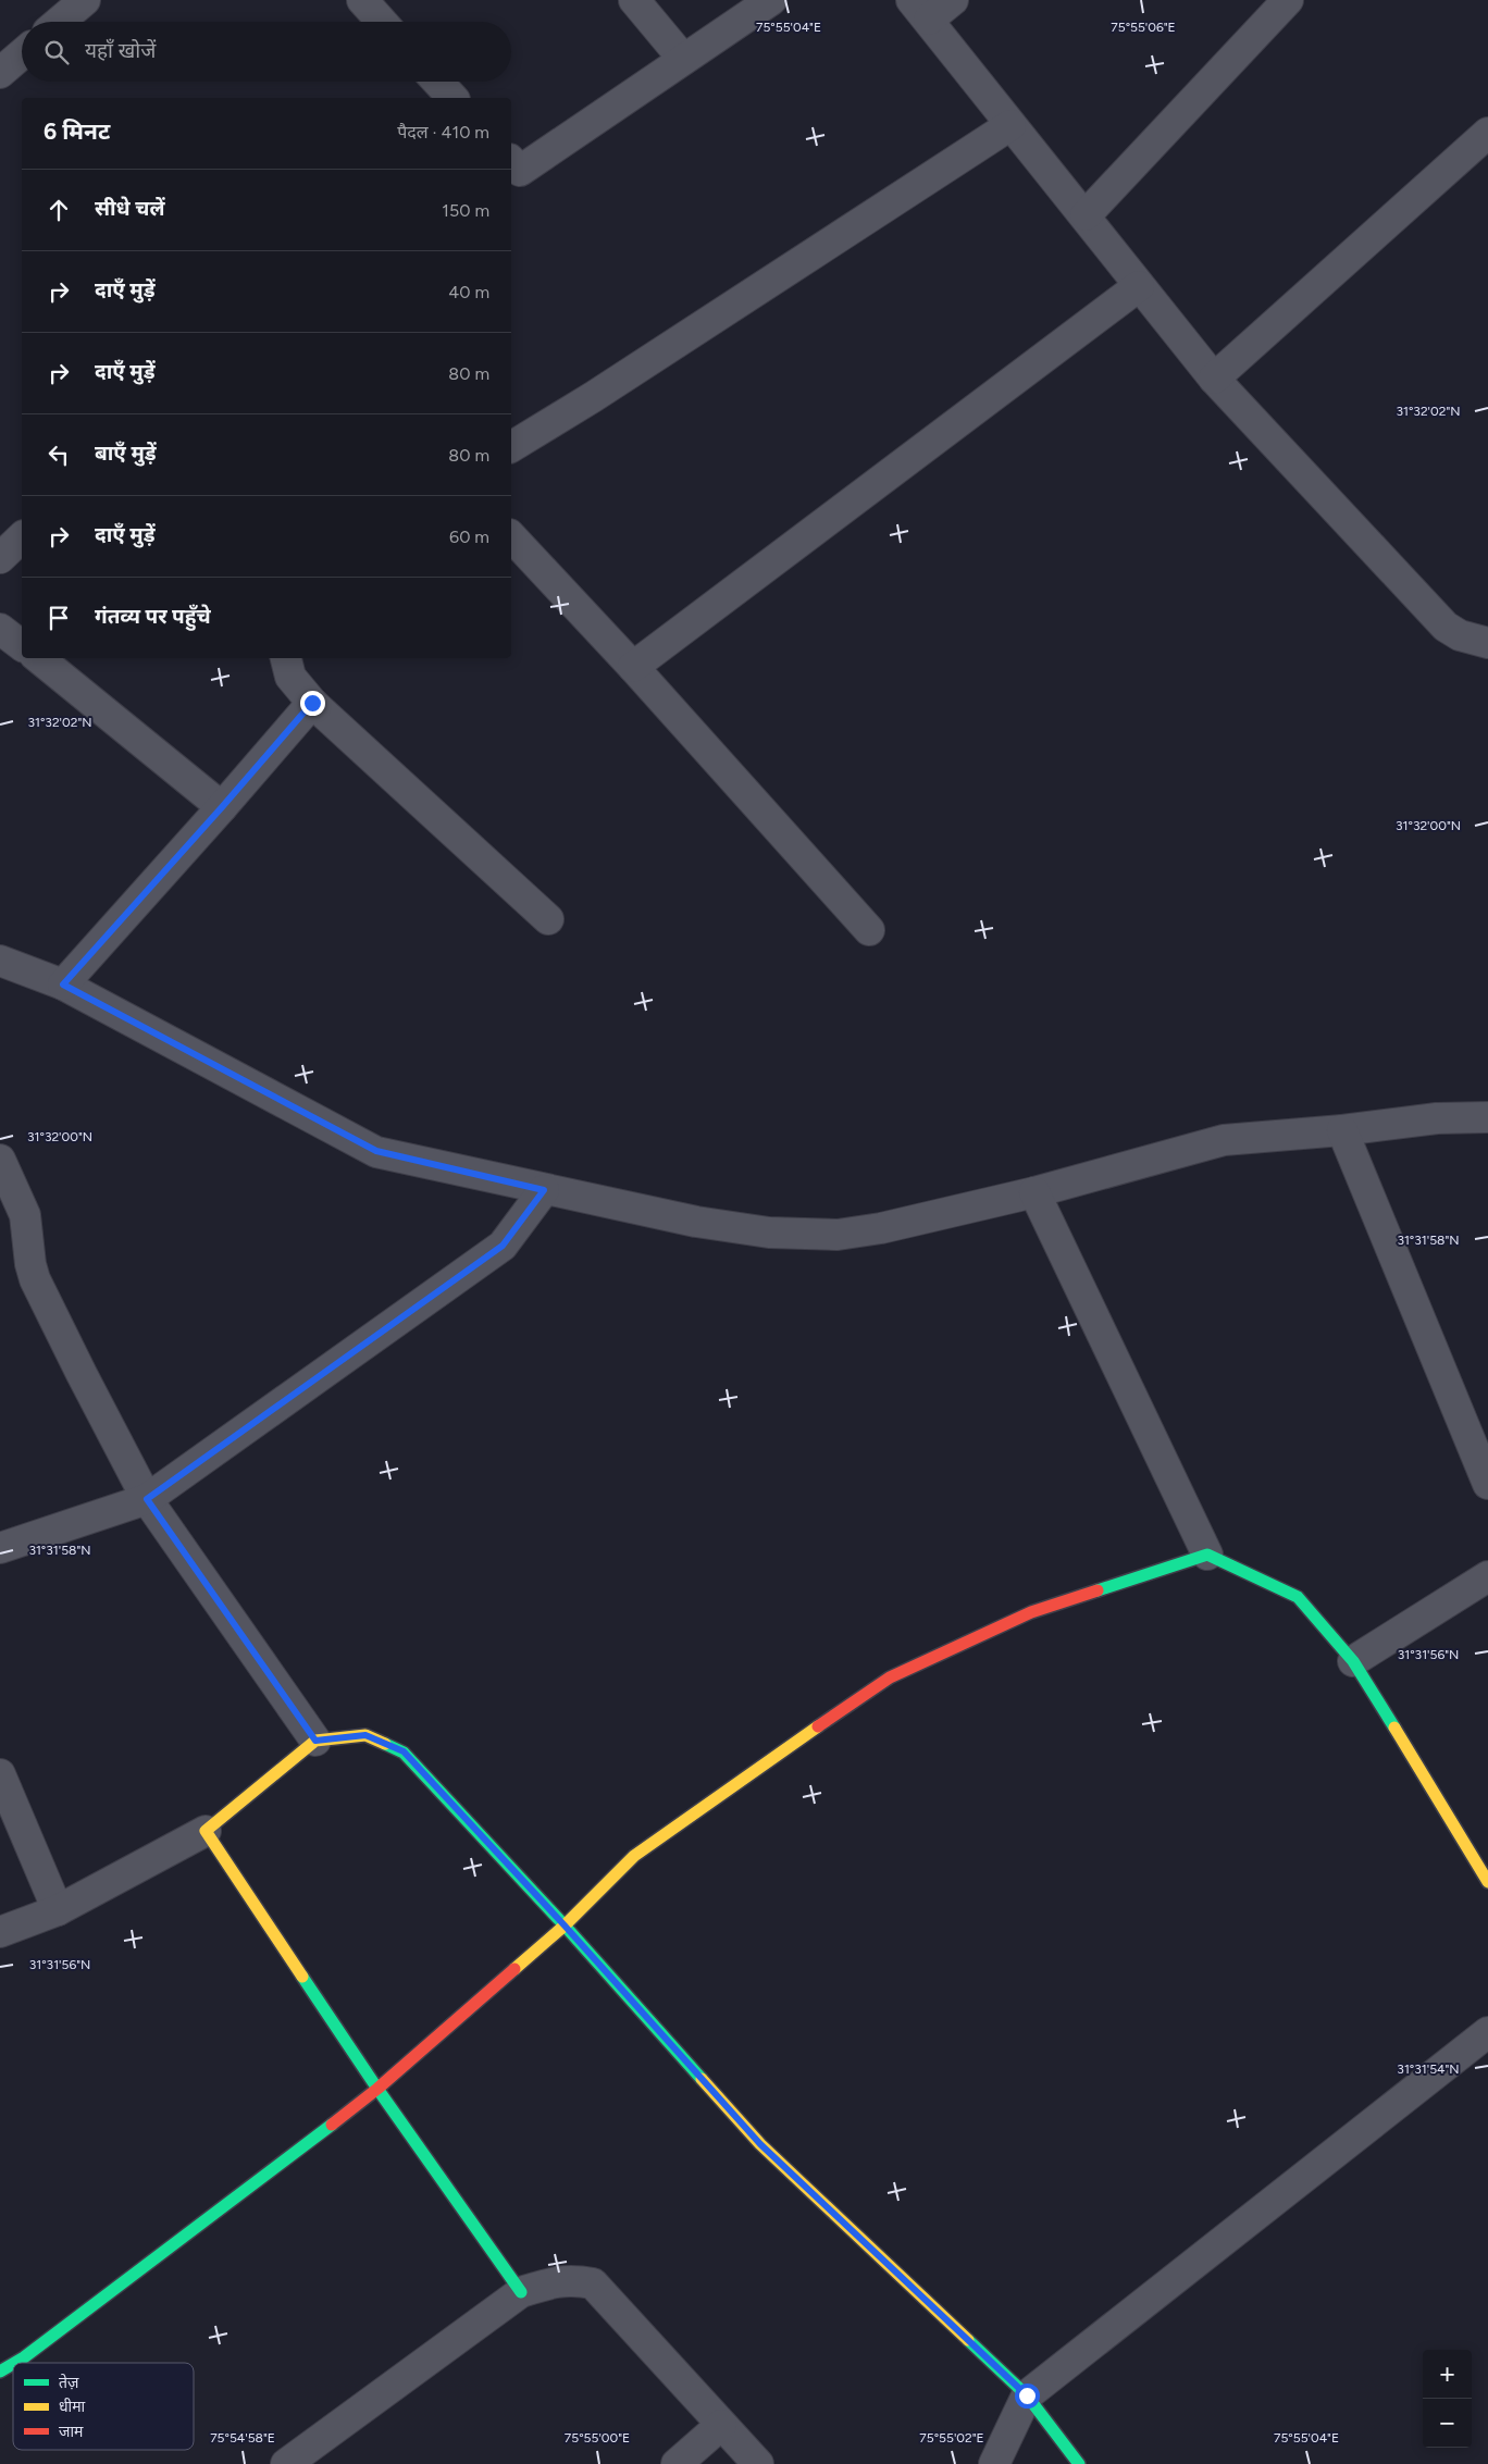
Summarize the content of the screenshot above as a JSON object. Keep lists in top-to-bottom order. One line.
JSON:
{"legend":["तेज़","धीमा","जाम"],"page":{"search":"यहाँ खोजें","heading":["6 मिनट","पैदल · 410 m"],"list":[["सीधे चलें","150 m"],["दाएँ मुड़ें","40 m"],["दाएँ मुड़ें","80 m"],["बाएँ मुड़ें","80 m"],["दाएँ मुड़ें","60 m"],"गंतव्य पर पहुँचे"],"map_buttons":["+","−"]},"coordinates":["75°55'04\"E","75°55'06\"E","31°32'02\"N","31°32'00\"N","31°31'58\"N","31°31'56\"N","31°31'54\"N","75°54'58\"E","75°55'00\"E","75°55'02\"E"]}
